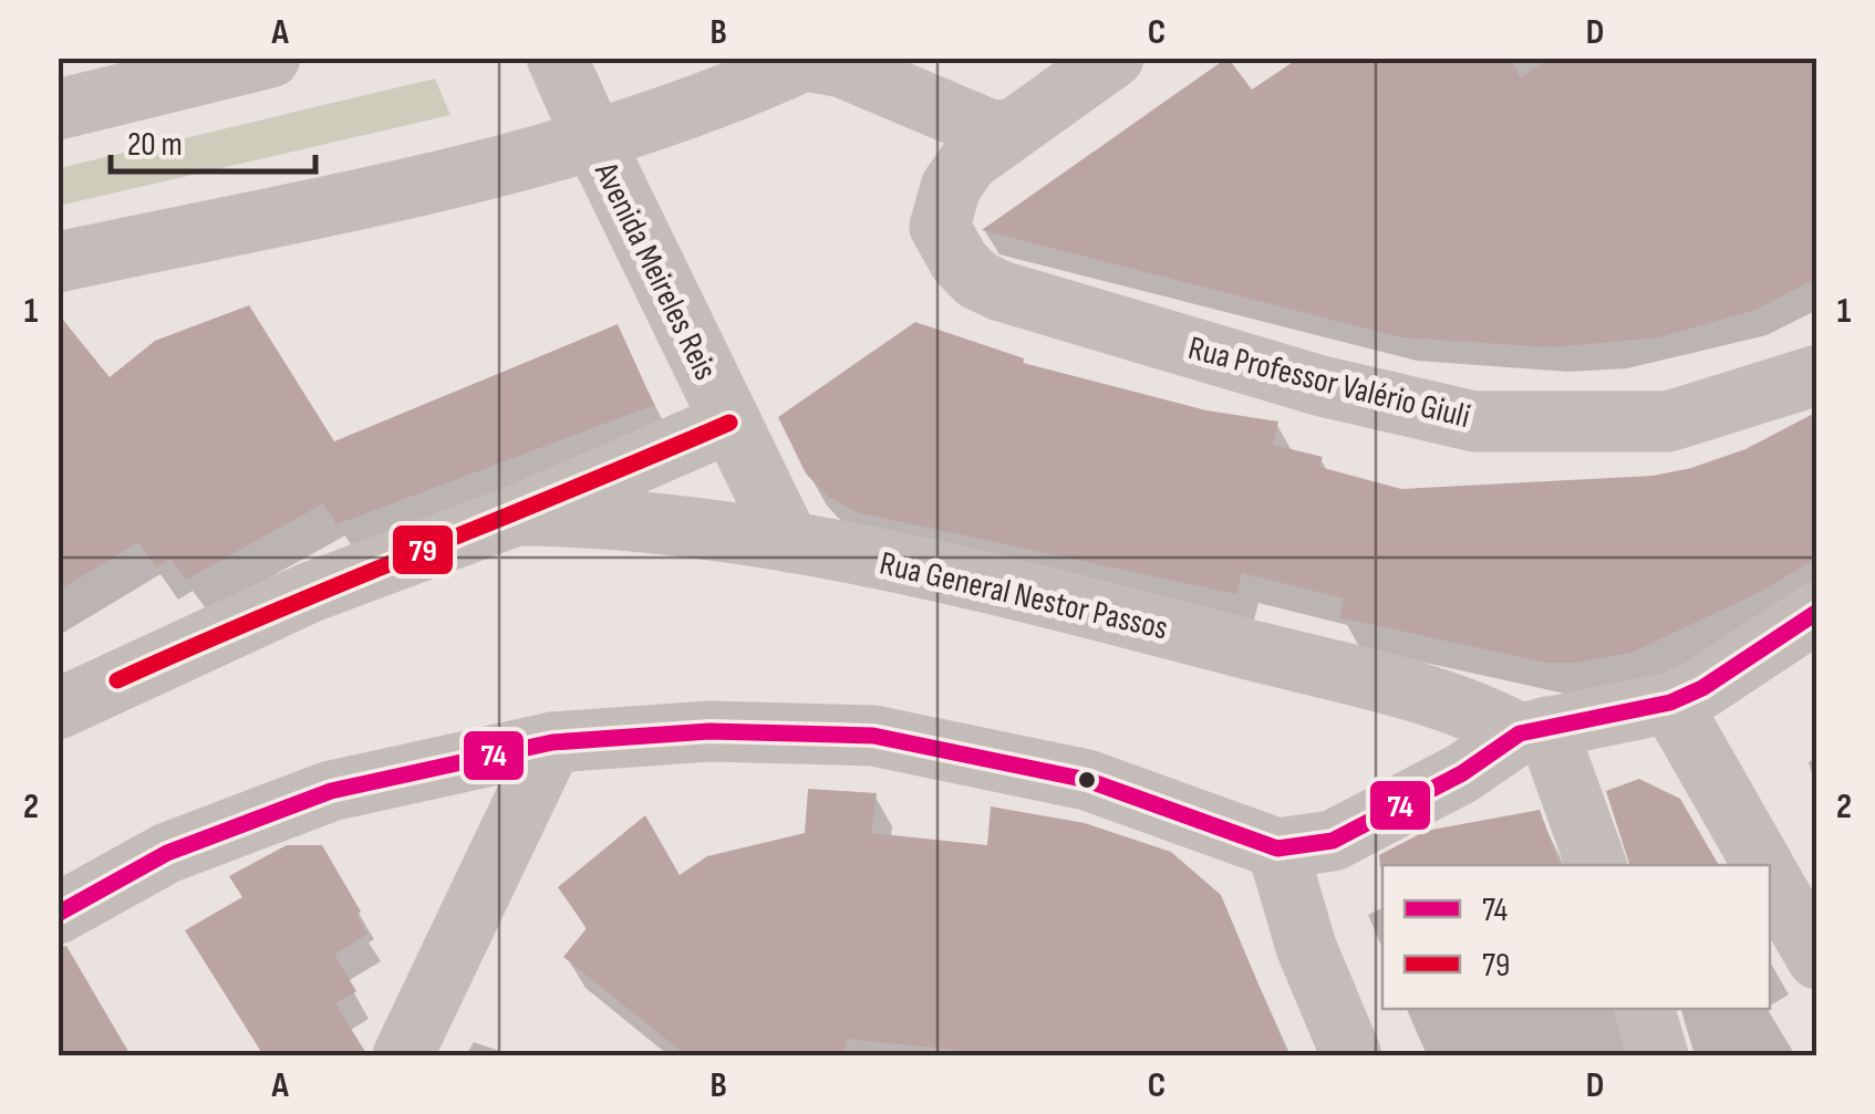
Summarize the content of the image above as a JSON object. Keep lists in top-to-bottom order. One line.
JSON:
{"streets":{"street":["Avenida Meireles Reis","Rua Professor Valério Giuli","Rua General Nestor Passos"]},"crossings":[["Avenida Meireles Reis","Rua General Nestor Passos"]],"lines":["transit line 79","transit line 74"],"legend":["74","79"],"scale_bar":"20 m","grid":{"columns":["A","B","C","D"],"rows":["1","2"]}}
